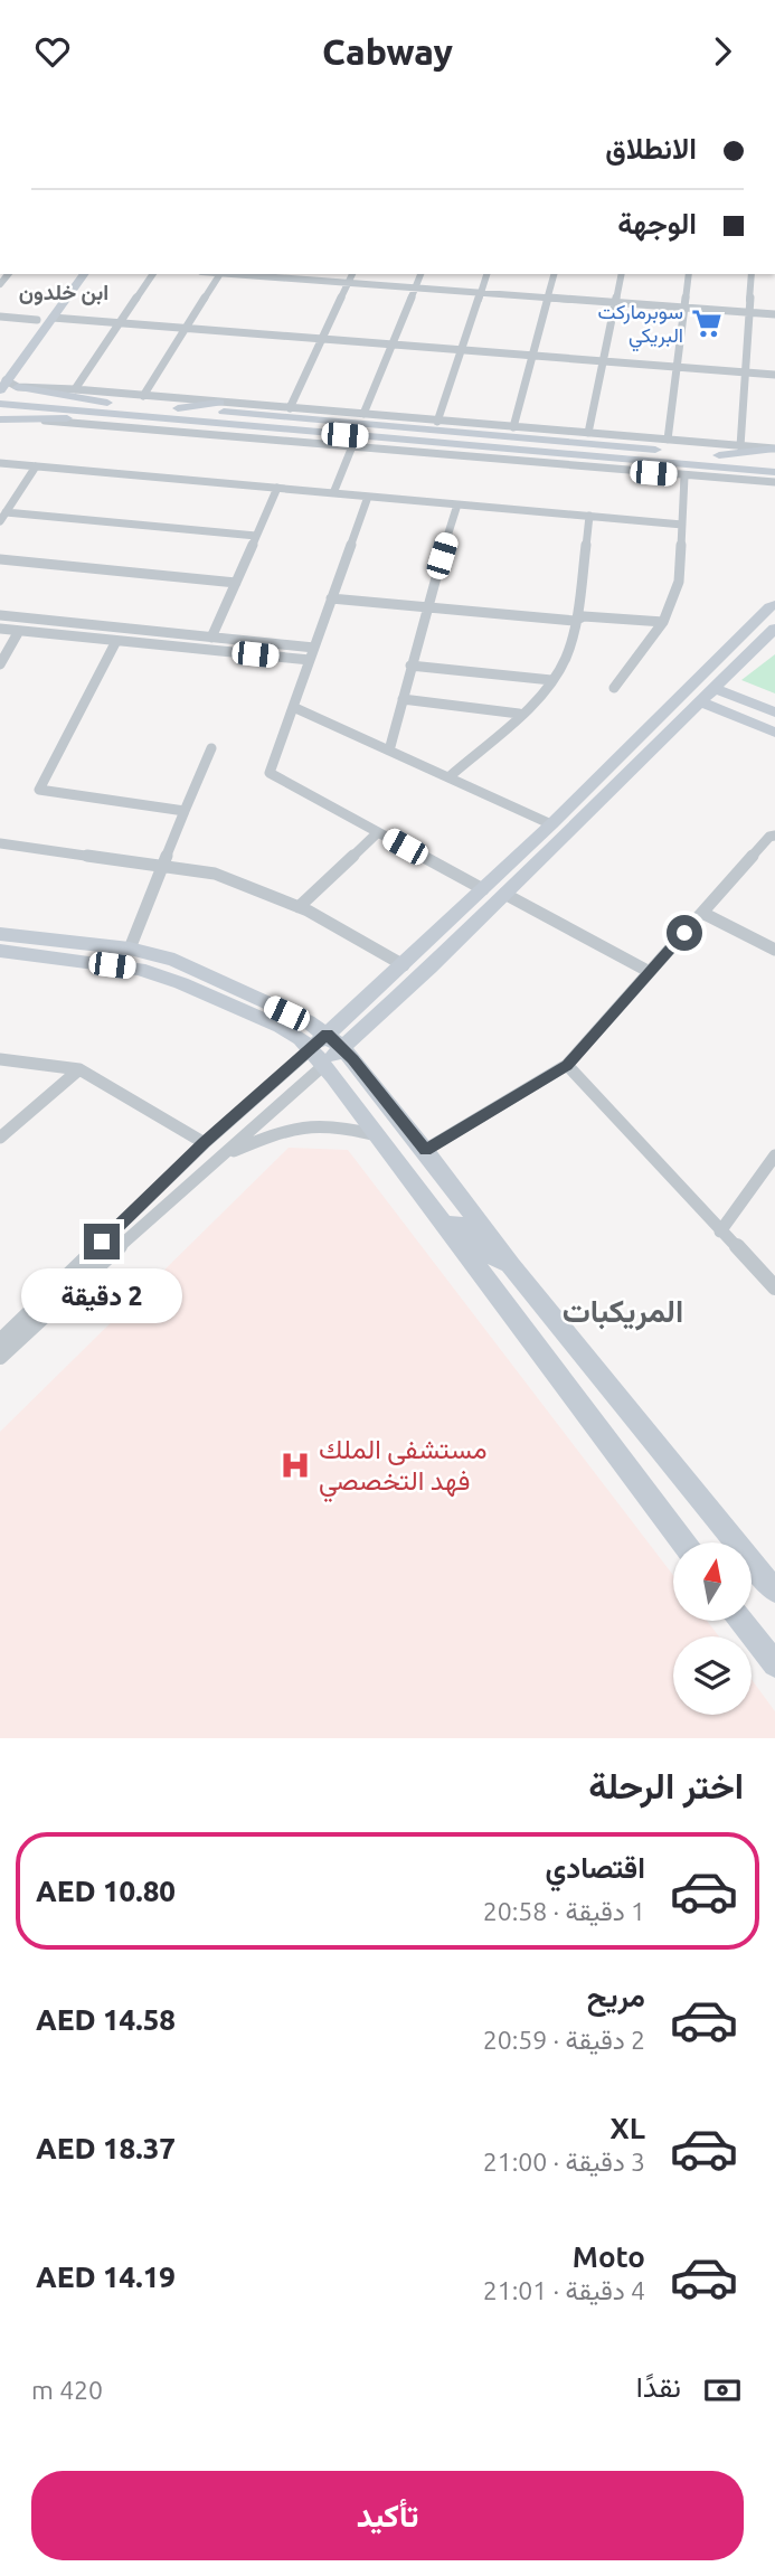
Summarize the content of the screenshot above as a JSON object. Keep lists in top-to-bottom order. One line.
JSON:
{"districts":["ابن خلدون","المريكبات"],"places":{"supermarket":["سوبرماركت البريكي"],"hospital":["مستشفى الملك فهد التخصصي"]},"north":"top","page":{"header":"Cabway","banner":["الانطلاق","الوجهة"],"bubble":"2 دقيقة","heading":"اختر الرحلة","list":[{"name":"اقتصادي","note":"1 دقيقة · 20:58","value":"AED 10.80"},{"name":"مريح","note":"2 دقيقة · 20:59","value":"AED 14.58"},{"name":"XL","note":"3 دقيقة · 21:00","value":"AED 18.37"},{"name":"Moto","note":"4 دقيقة · 21:01","value":"AED 14.19"}],"pay":["نقدًا","420 m"],"buttons":"تأكيد"}}
